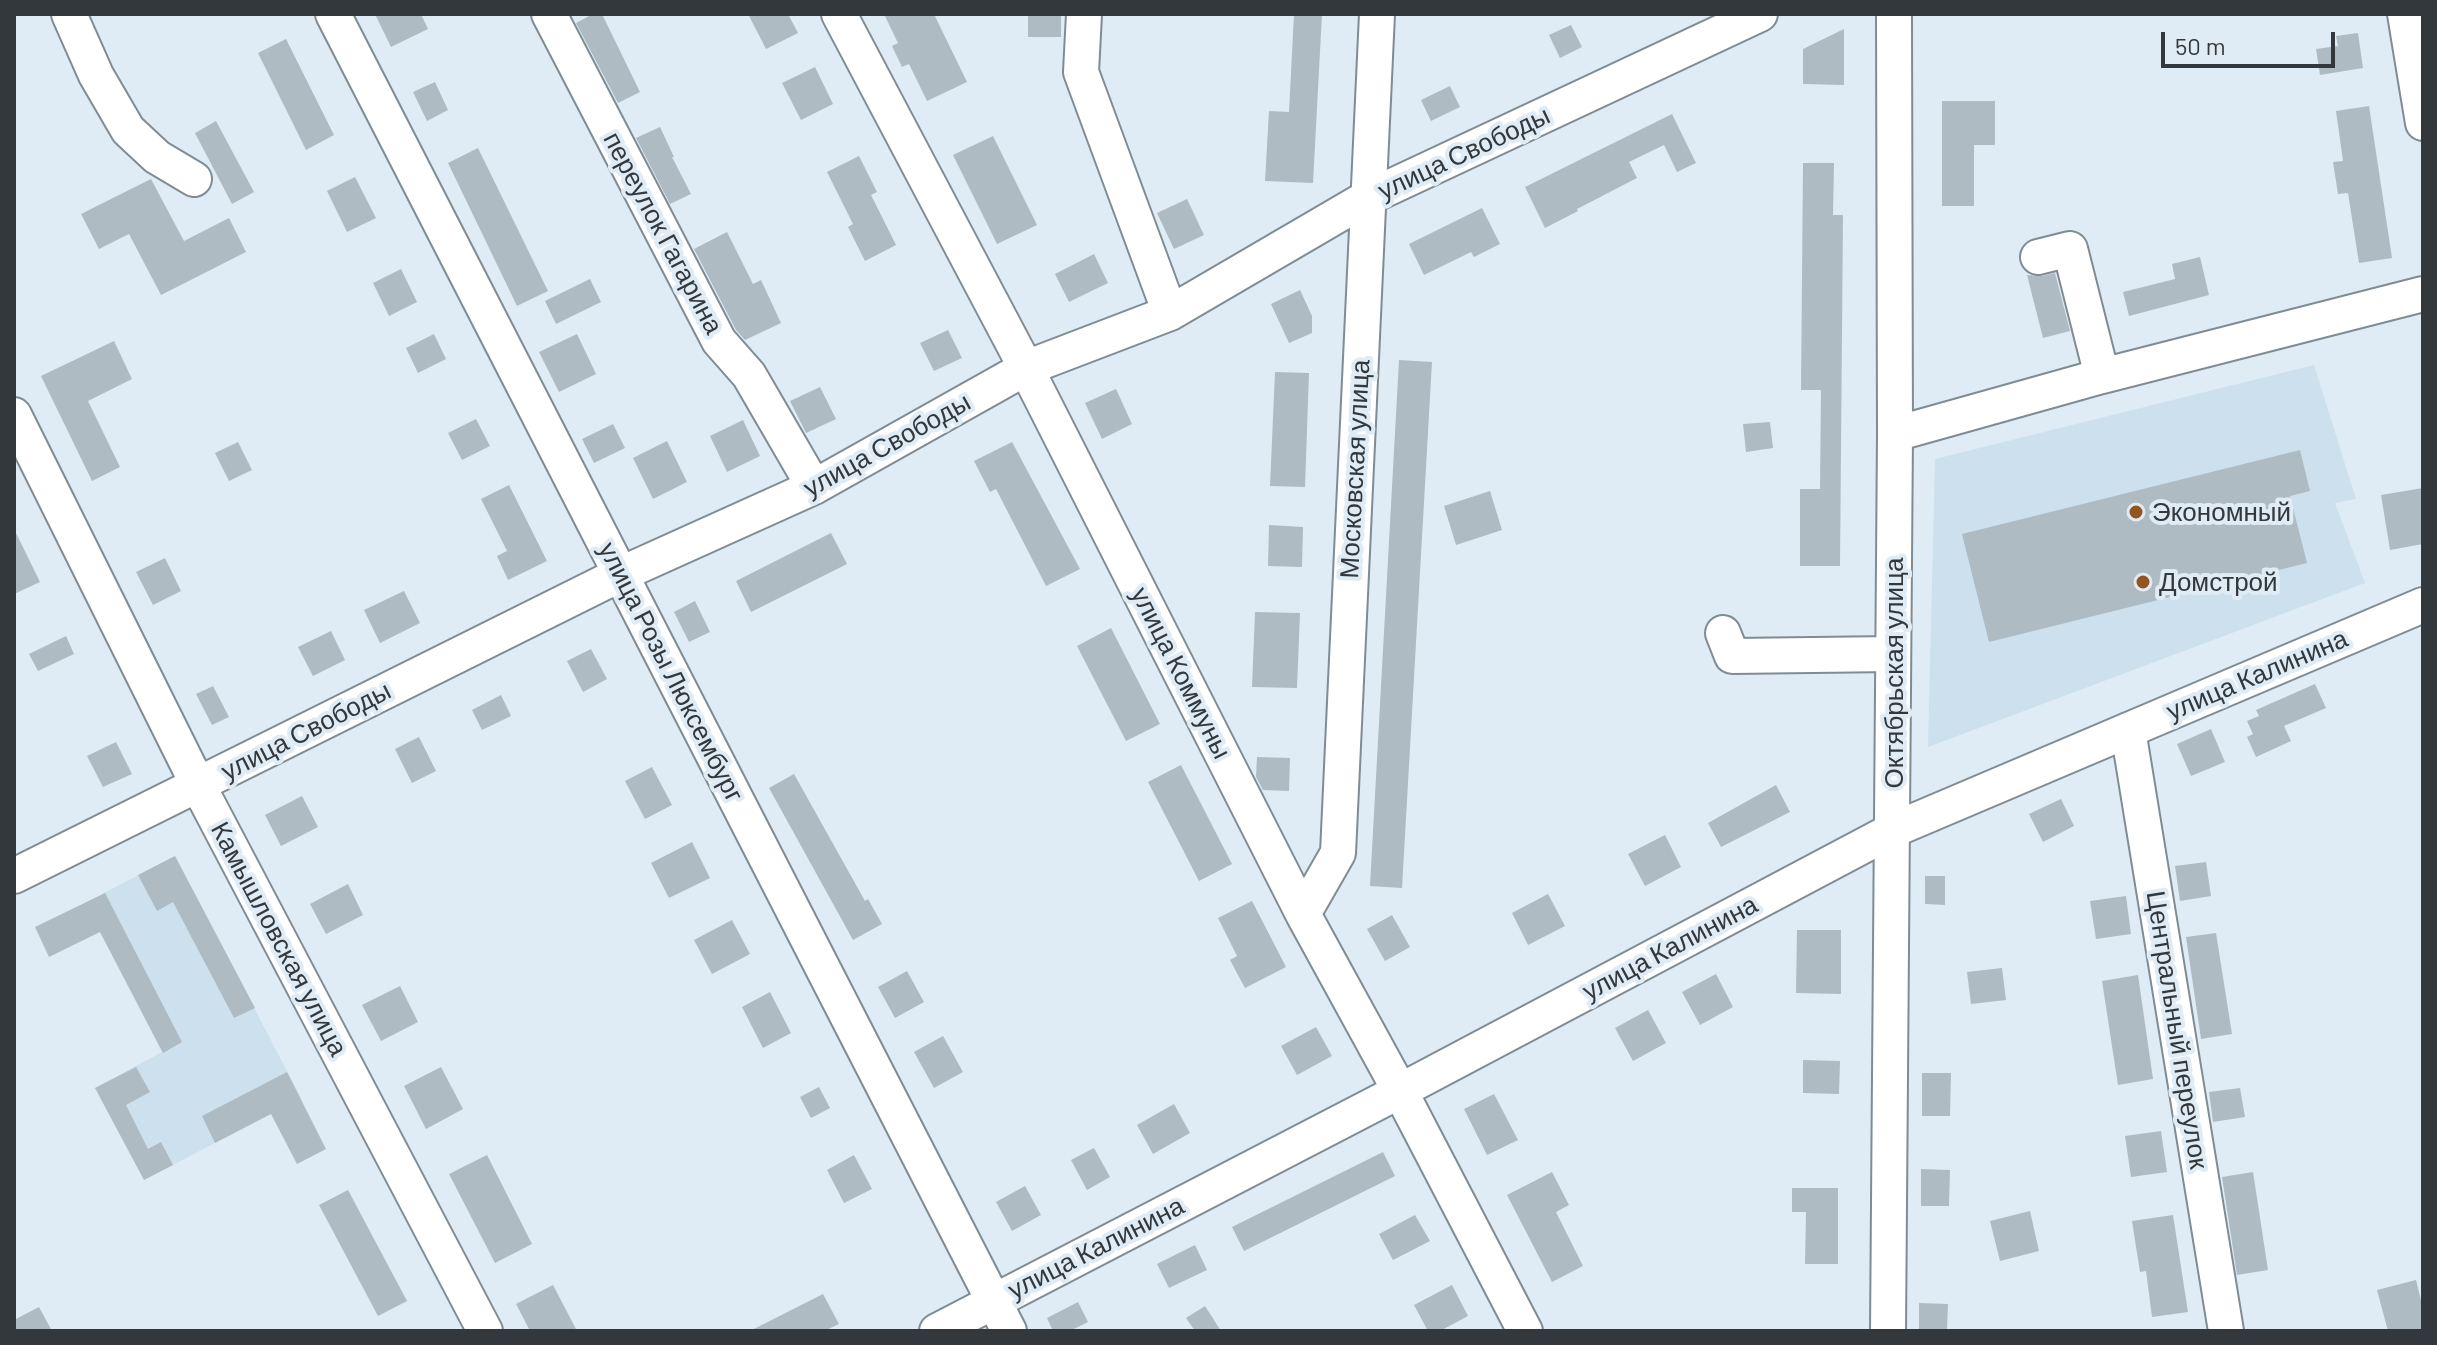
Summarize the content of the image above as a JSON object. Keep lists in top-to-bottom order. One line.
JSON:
{"streets":{"street":["улица Свободы","переулок Гагарина","Московская улица","улица Розы Люксембург","улица Коммуны","Октябрьская улица","улица Калинина","Камышловская улица","Центральный переулок"]},"crossings":[["улица Свободы","переулок Гагарина"],["улица Свободы","Московская улица"],["улица Свободы","улица Розы Люксембург"],["улица Свободы","улица Коммуны"],["улица Свободы","Камышловская улица"],["Московская улица","улица Коммуны"],["улица Розы Люксембург","улица Калинина"],["улица Коммуны","улица Калинина"],["Октябрьская улица","улица Калинина"],["улица Калинина","Центральный переулок"]],"places":["Экономный","Домстрой"],"scale_bar":"50 m"}
